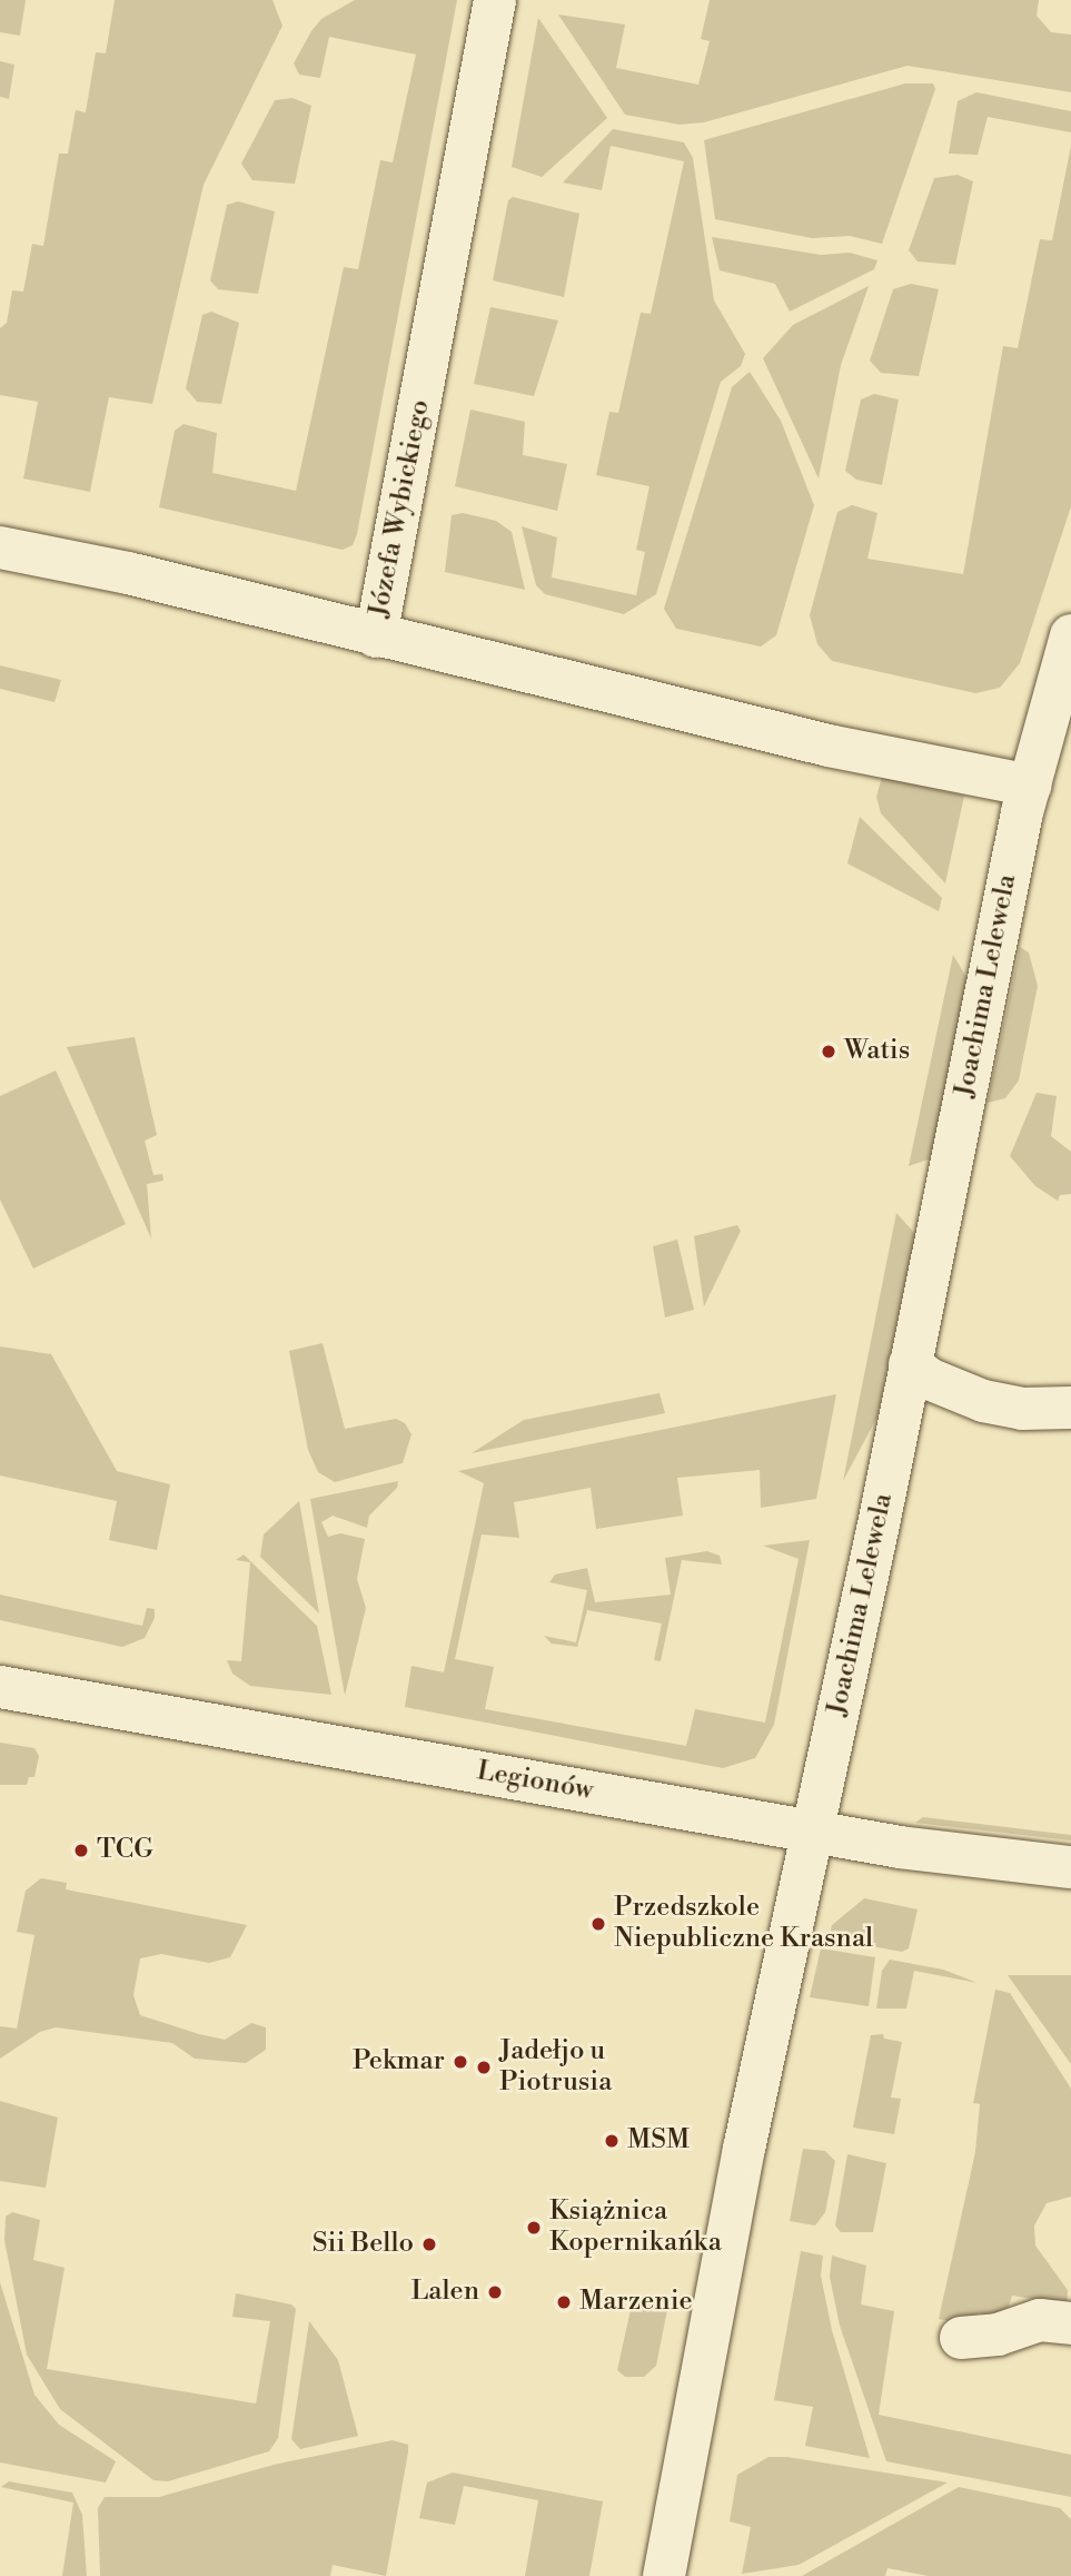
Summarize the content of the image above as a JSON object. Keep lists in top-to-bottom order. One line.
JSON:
{"streets":{"street":["Józefa Wybickiego","Joachima Lelewela","Legionów"]},"crossings":[["Joachima Lelewela","Legionów"]],"places":["Watis","TCG","Przedszkole Niepubliczne Krasnal","Pekmar","Jadełjo u Piotrusia","MSM","Książnica Kopernikańka","Sii Bello","Lalen","Marzenie"]}
